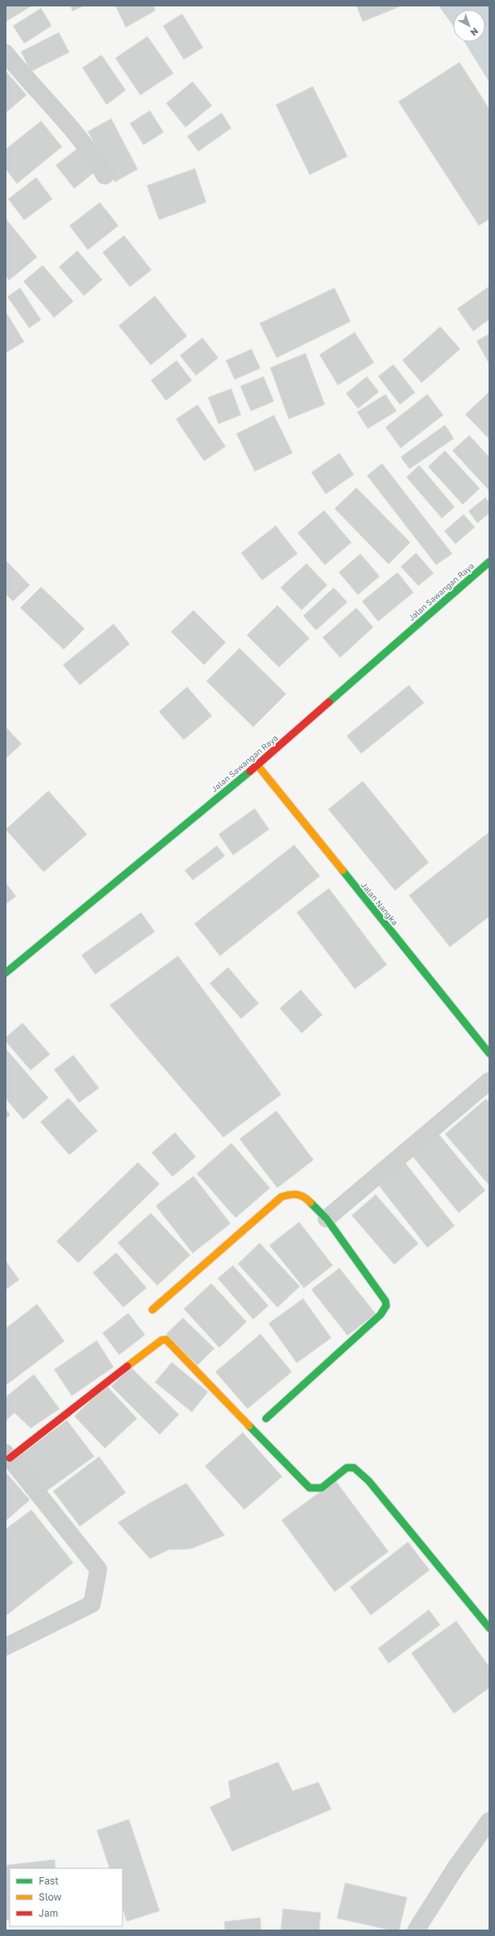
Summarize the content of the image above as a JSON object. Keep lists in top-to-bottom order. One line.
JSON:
{"streets":{"main road":["Jalan Sawangan Raya","Jalan Nangka"]},"crossings":[["Jalan Sawangan Raya","Jalan Nangka"]],"legend":["Fast","Slow","Jam"],"north":"bottom right"}
